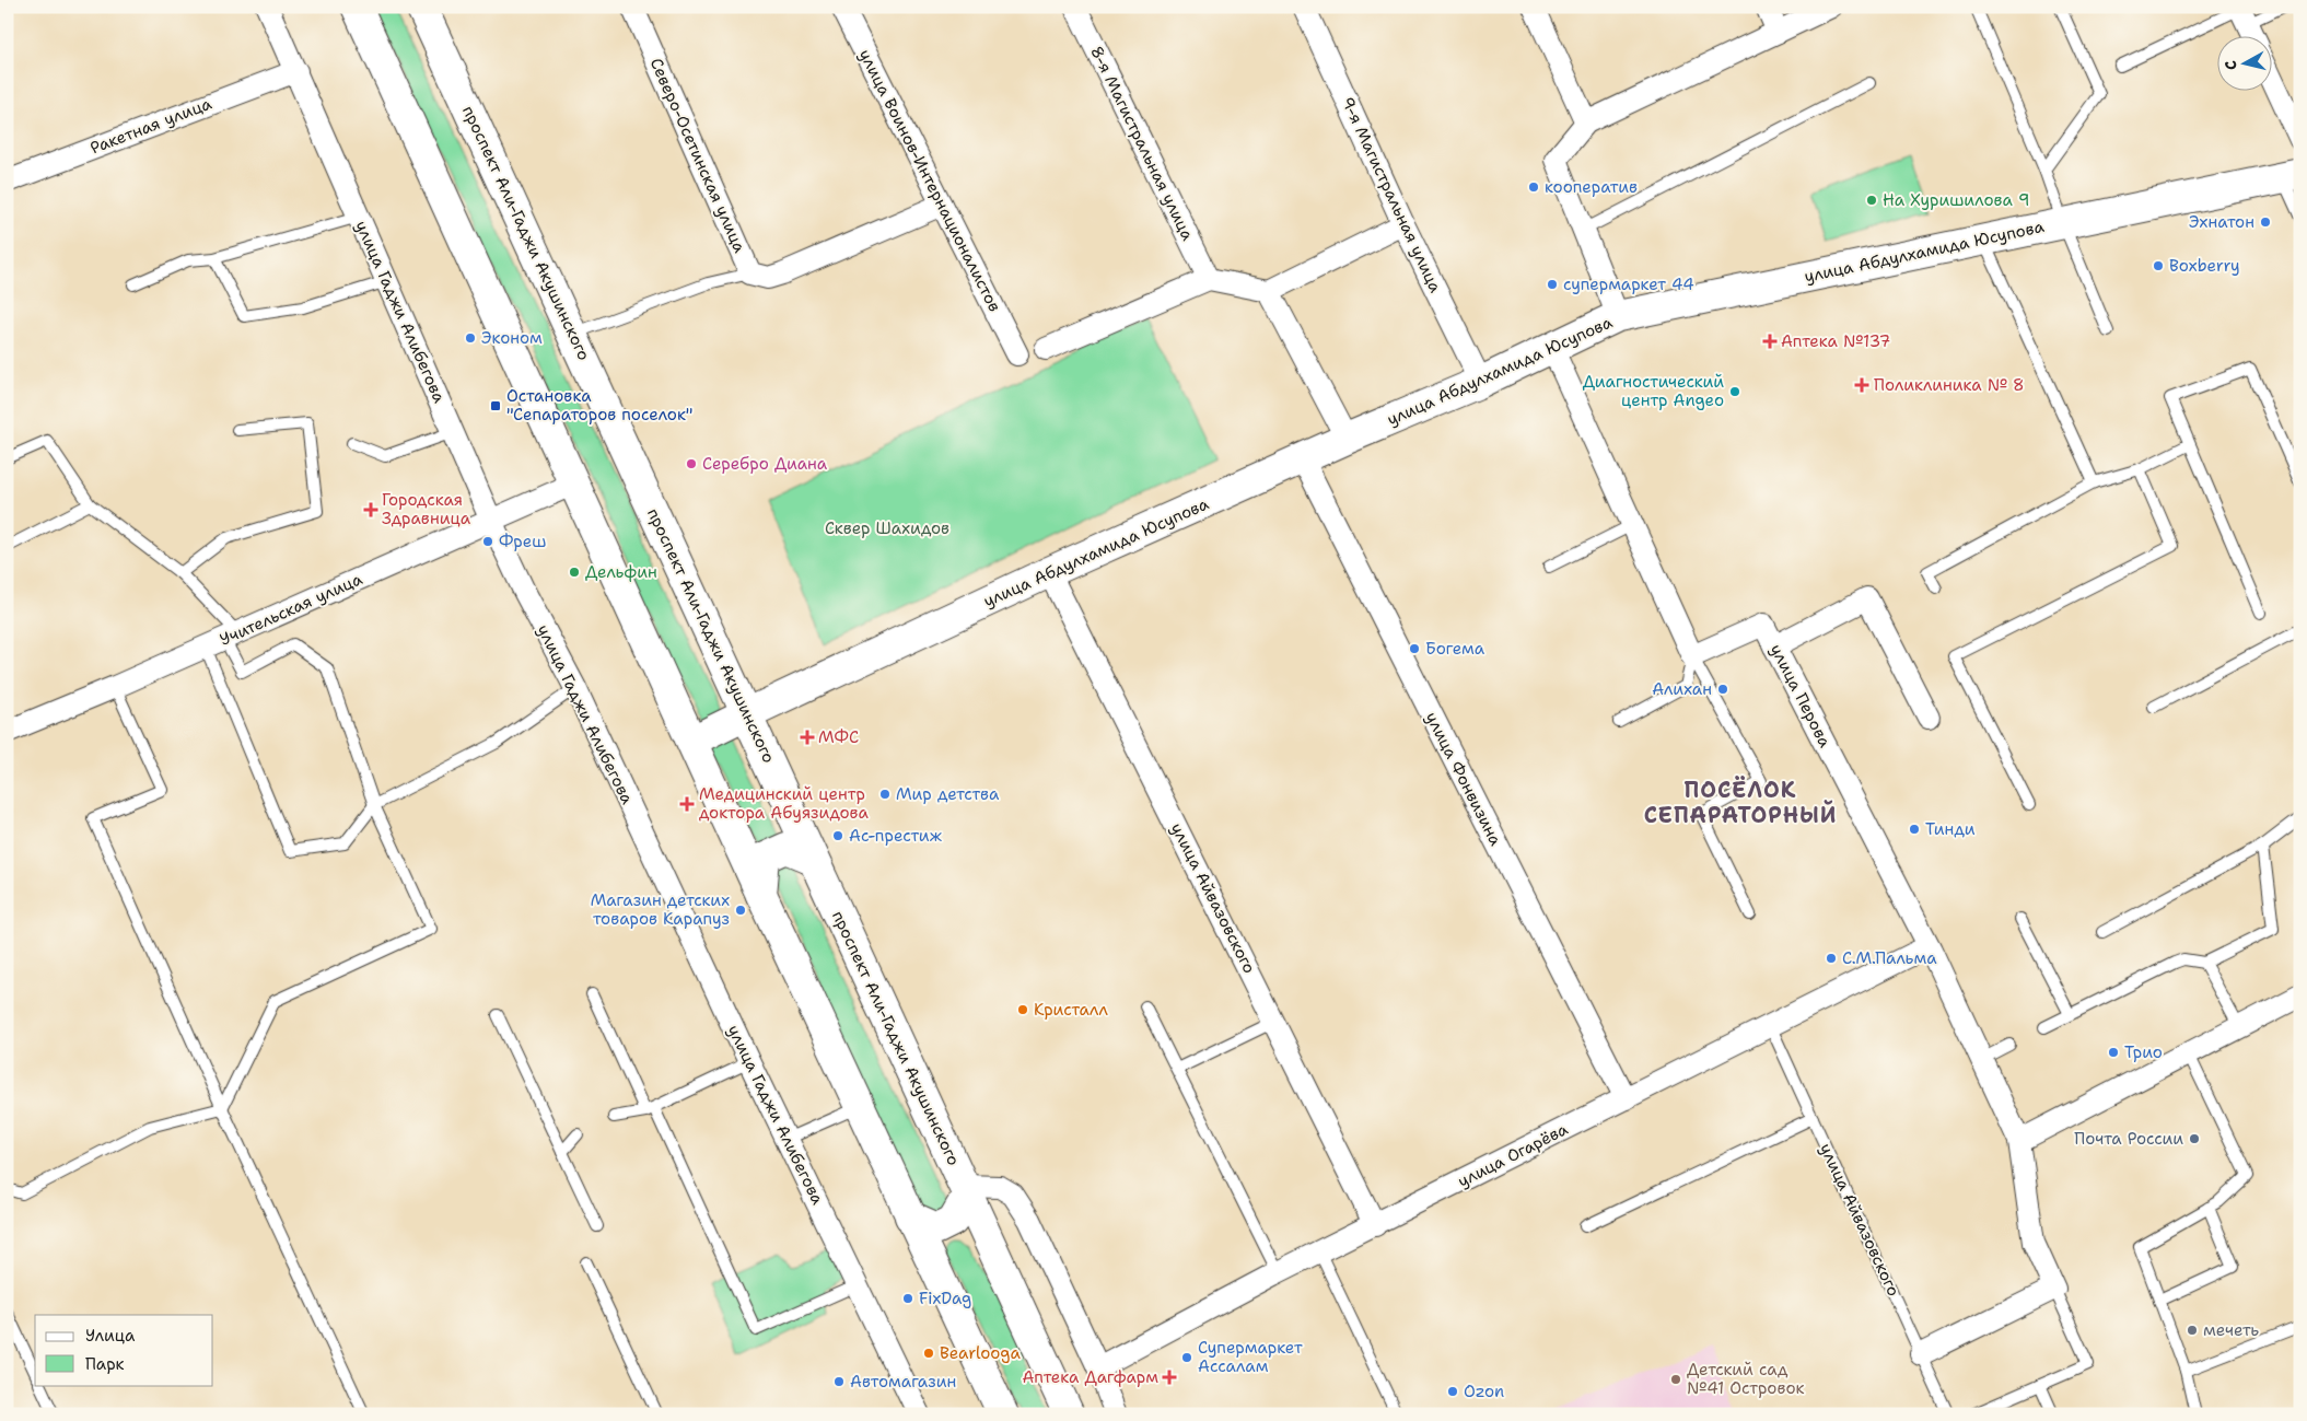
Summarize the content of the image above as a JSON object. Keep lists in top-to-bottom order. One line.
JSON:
{"streets":{"main road":["проспект Али-Гаджи Акушинского","улица Абдулхамида Юсупова"],"street":["Ракетная улица","8-я Магистральная улица","Северо-Осетинская улица","улица Воинов-Интернационалистов","9-я Магистральная улица","улица Гаджи Алибегова","Учительская улица","улица Перова","улица Фонвизина","улица Айвазовского","улица Огарёва"]},"crossings":[["Ракетная улица","улица Гаджи Алибегова"],["Северо-Осетинская улица","улица Воинов-Интернационалистов"],["9-я Магистральная улица","улица Абдулхамида Юсупова"],["проспект Али-Гаджи Акушинского","улица Абдулхамида Юсупова"],["улица Абдулхамида Юсупова","улица Фонвизина"],["улица Абдулхамида Юсупова","улица Айвазовского"],["улица Гаджи Алибегова","Учительская улица"],["улица Перова","улица Огарёва"],["улица Фонвизина","улица Огарёва"],["улица Айвазовского","улица Огарёва"]],"districts":["ПОСЁЛОК СЕПАРАТОРНЫЙ"],"parks":["Сквер Шахидов"],"places":{"other":["кооператив","На Хуришилова 9","Эхнатон","Boxberry","супермаркет 44","Эконом","Диагностический центр Angeo","Серебро Диана","Фреш","Дельфин","Богема","Алихан","Мир детства","Тинди","Ас-престиж","Магазин детских товаров Карапуз","С.М.Пальма","Кристалл","Трио","Почта России","FixDag","мечеть","Bearlooga","Супермаркет Ассалам","Детский сад №41 Островок","Автомагазин","Ozon"],"health":["Аптека №137","Поликлиника № 8","Городская Здравница","МФС","Медицинский центр доктора Абуязидова","Аптека Дагфарм"],"transit":["Остановка \"Сепараторов поселок\""]},"legend":["Улица","Парк"],"north":"left"}
